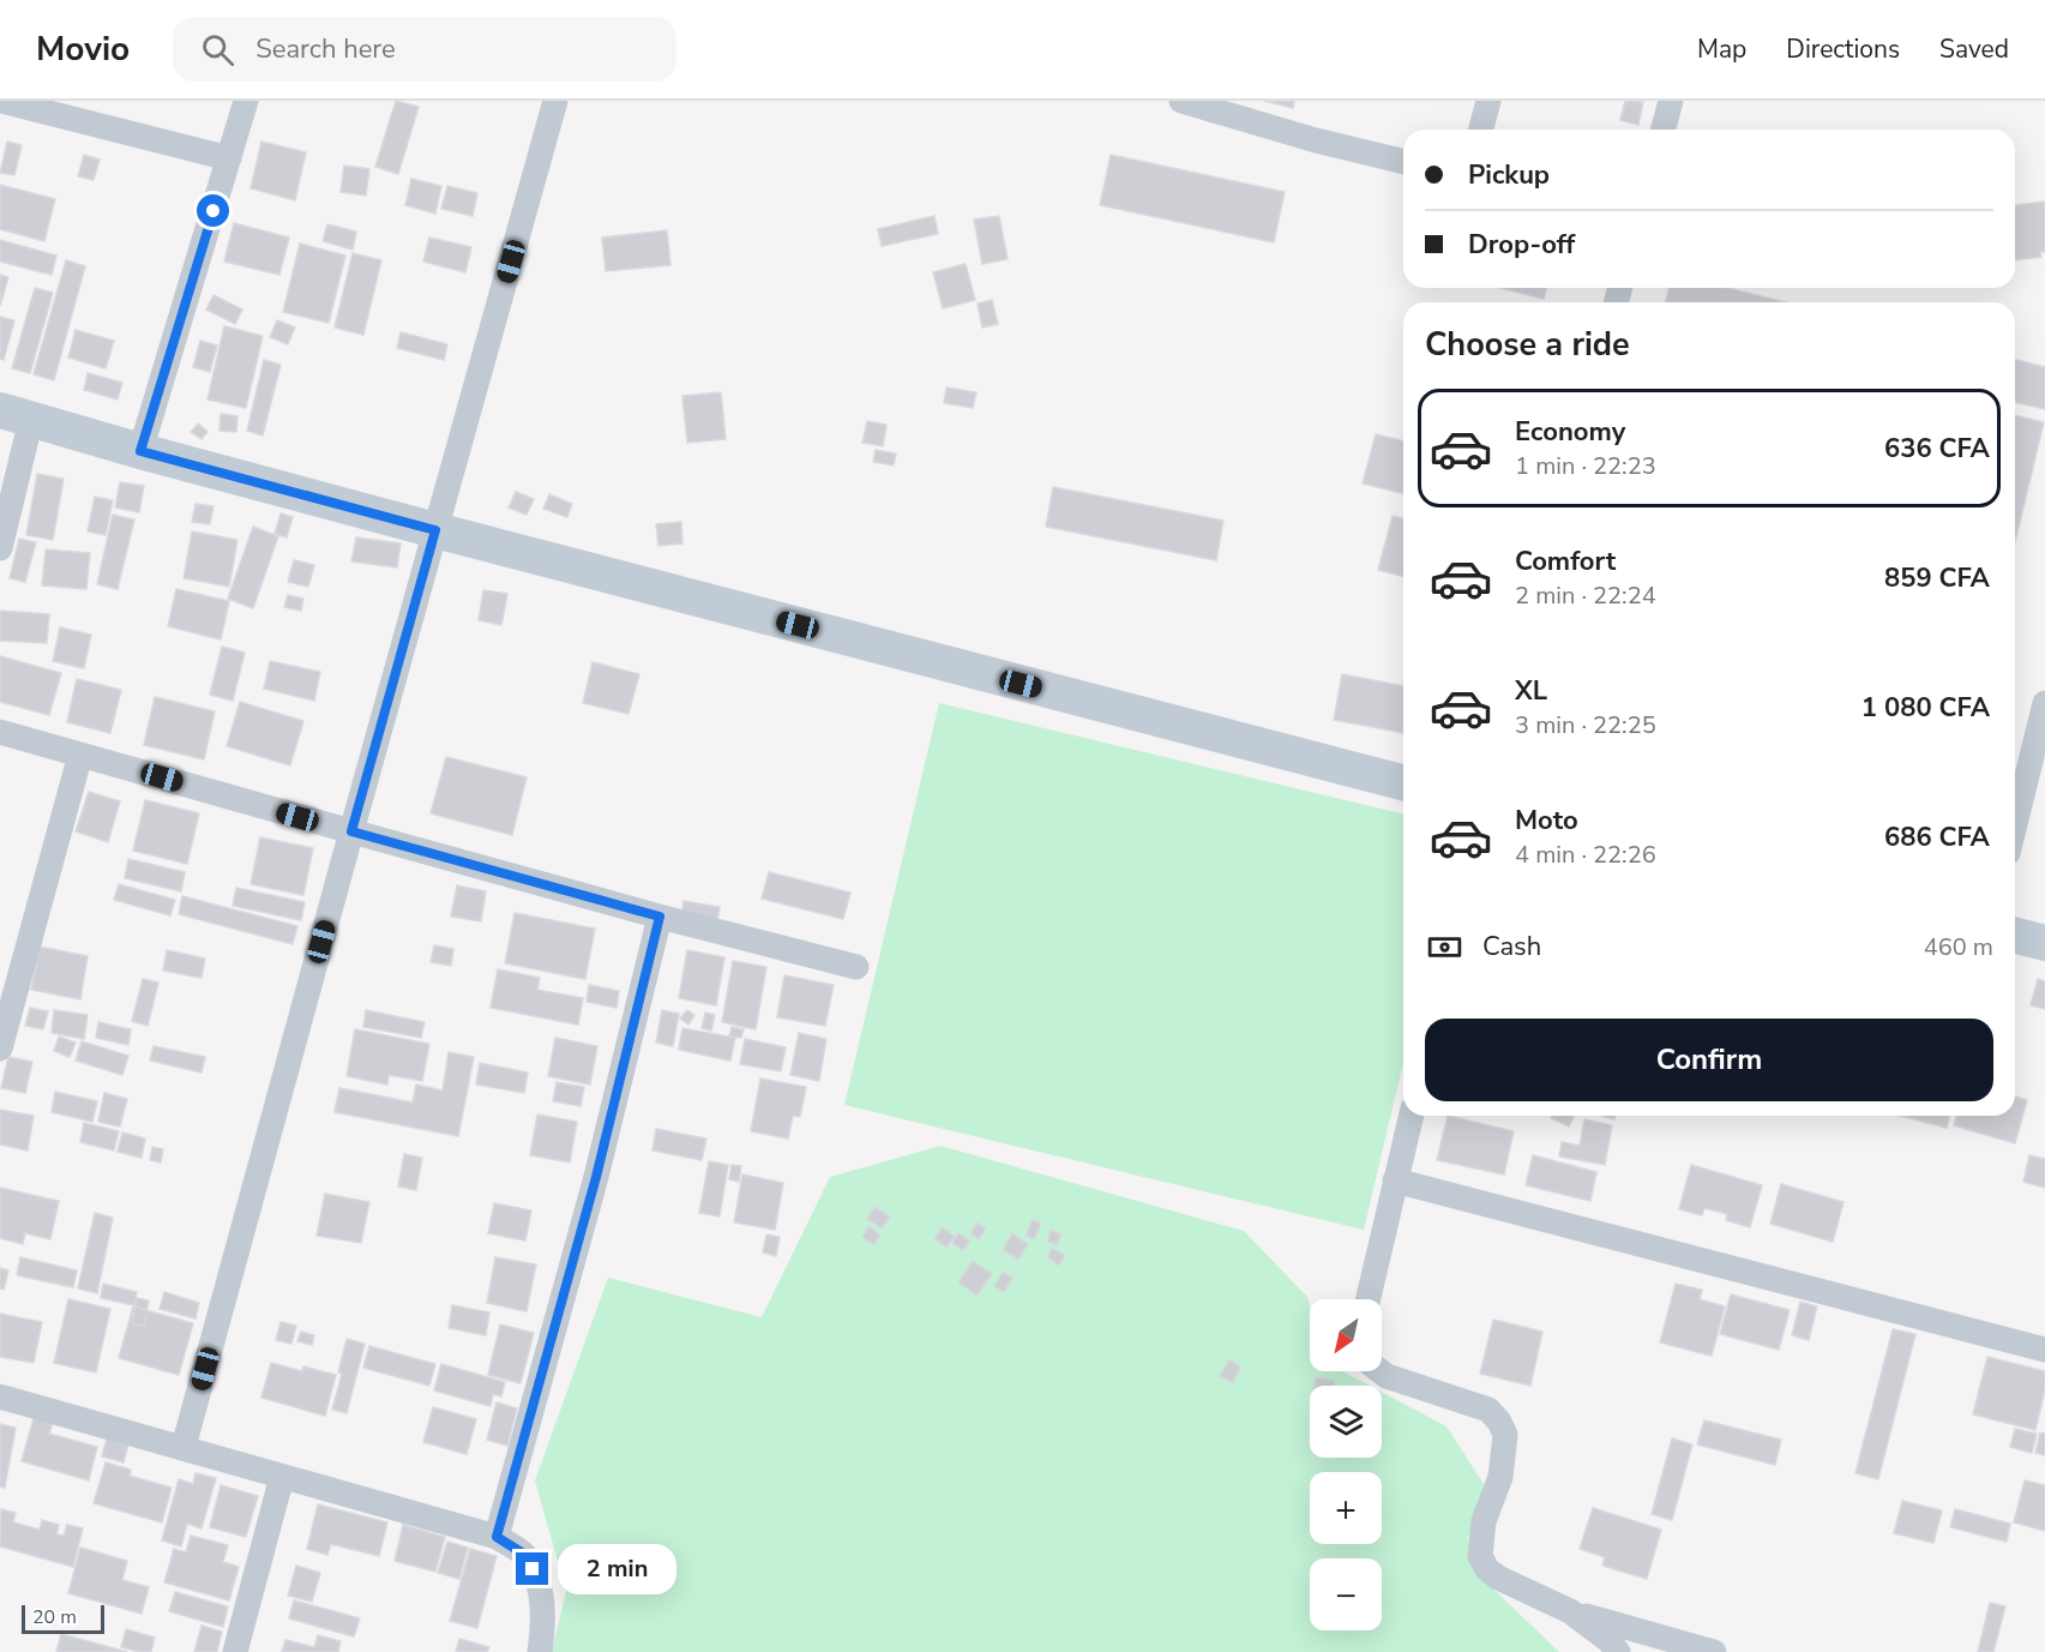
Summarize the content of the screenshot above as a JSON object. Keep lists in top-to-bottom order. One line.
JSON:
{"scale_bar":"20 m","north":"bottom left","page":{"header":"Movio","search":"Search here","nav":["Map","Directions","Saved"],"banner":["Pickup","Drop-off"],"heading":"Choose a ride","list":[{"name":"Economy","note":"1 min · 22:23","value":"636 CFA"},{"name":"Comfort","note":"2 min · 22:24","value":"859 CFA"},{"name":"XL","note":"3 min · 22:25","value":"1 080 CFA"},{"name":"Moto","note":"4 min · 22:26","value":"686 CFA"}],"pay":["Cash","460 m"],"buttons":"Confirm","map_buttons":["+","−"],"bubble":"2 min","scale":"20 m"}}
